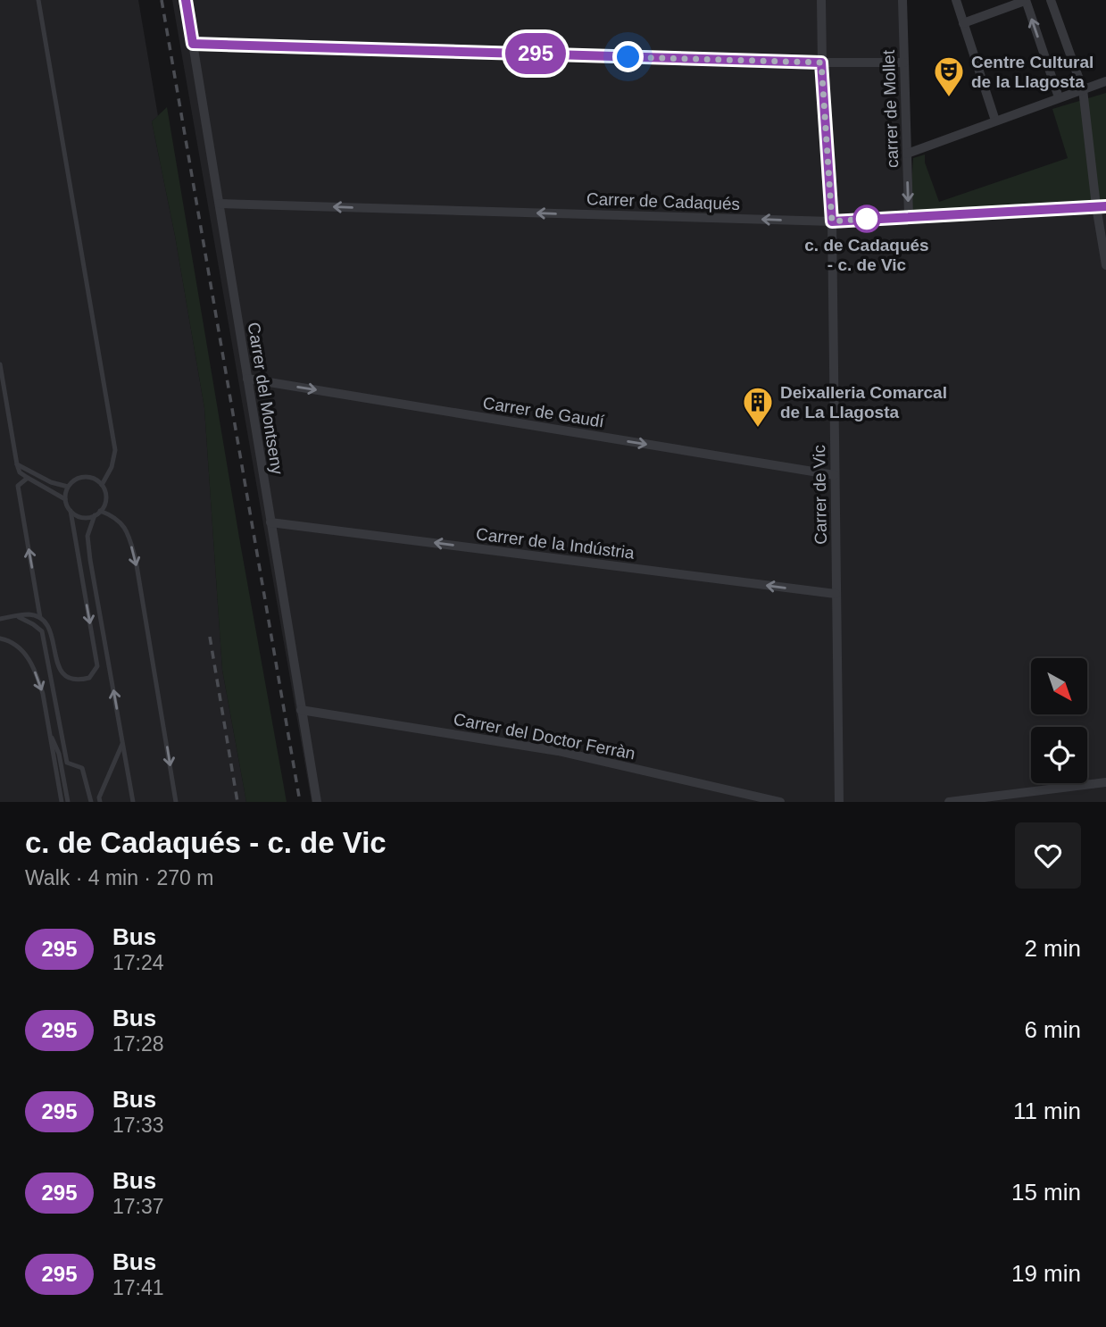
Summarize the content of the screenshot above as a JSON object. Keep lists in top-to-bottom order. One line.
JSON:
{"streets":{"street":["carrer de Mollet","Carrer de Cadaqués","Carrer del Montseny","Carrer de Gaudí","Carrer de Vic","Carrer de la Indústria","Carrer del Doctor Ferràn"]},"crossings":[["carrer de Mollet","Carrer de Cadaqués"],["Carrer de Cadaqués","Carrer del Montseny"],["Carrer de Cadaqués","Carrer de Vic"],["Carrer del Montseny","Carrer de Gaudí"],["Carrer del Montseny","Carrer de la Indústria"],["Carrer del Montseny","Carrer del Doctor Ferràn"],["Carrer de Gaudí","Carrer de Vic"],["Carrer de Vic","Carrer de la Indústria"]],"one_way":["Carrer de Cadaqués","Carrer de Gaudí","Carrer de la Indústria"],"places":{"theatre":["Centre Cultural de la Llagosta"],"other":["c. de Cadaqués - c. de Vic"],"building":["Deixalleria Comarcal de La Llagosta"]},"lines":["bus line 295"],"north":"bottom right","page":{"on_map":"295","heading":["c. de Cadaqués - c. de Vic","Walk · 4 min · 270 m"],"list":[{"mark":"295","name":"Bus","note":"17:24","value":"2 min"},{"mark":"295","name":"Bus","note":"17:28","value":"6 min"},{"mark":"295","name":"Bus","note":"17:33","value":"11 min"},{"mark":"295","name":"Bus","note":"17:37","value":"15 min"},{"mark":"295","name":"Bus","note":"17:41","value":"19 min"}]}}
